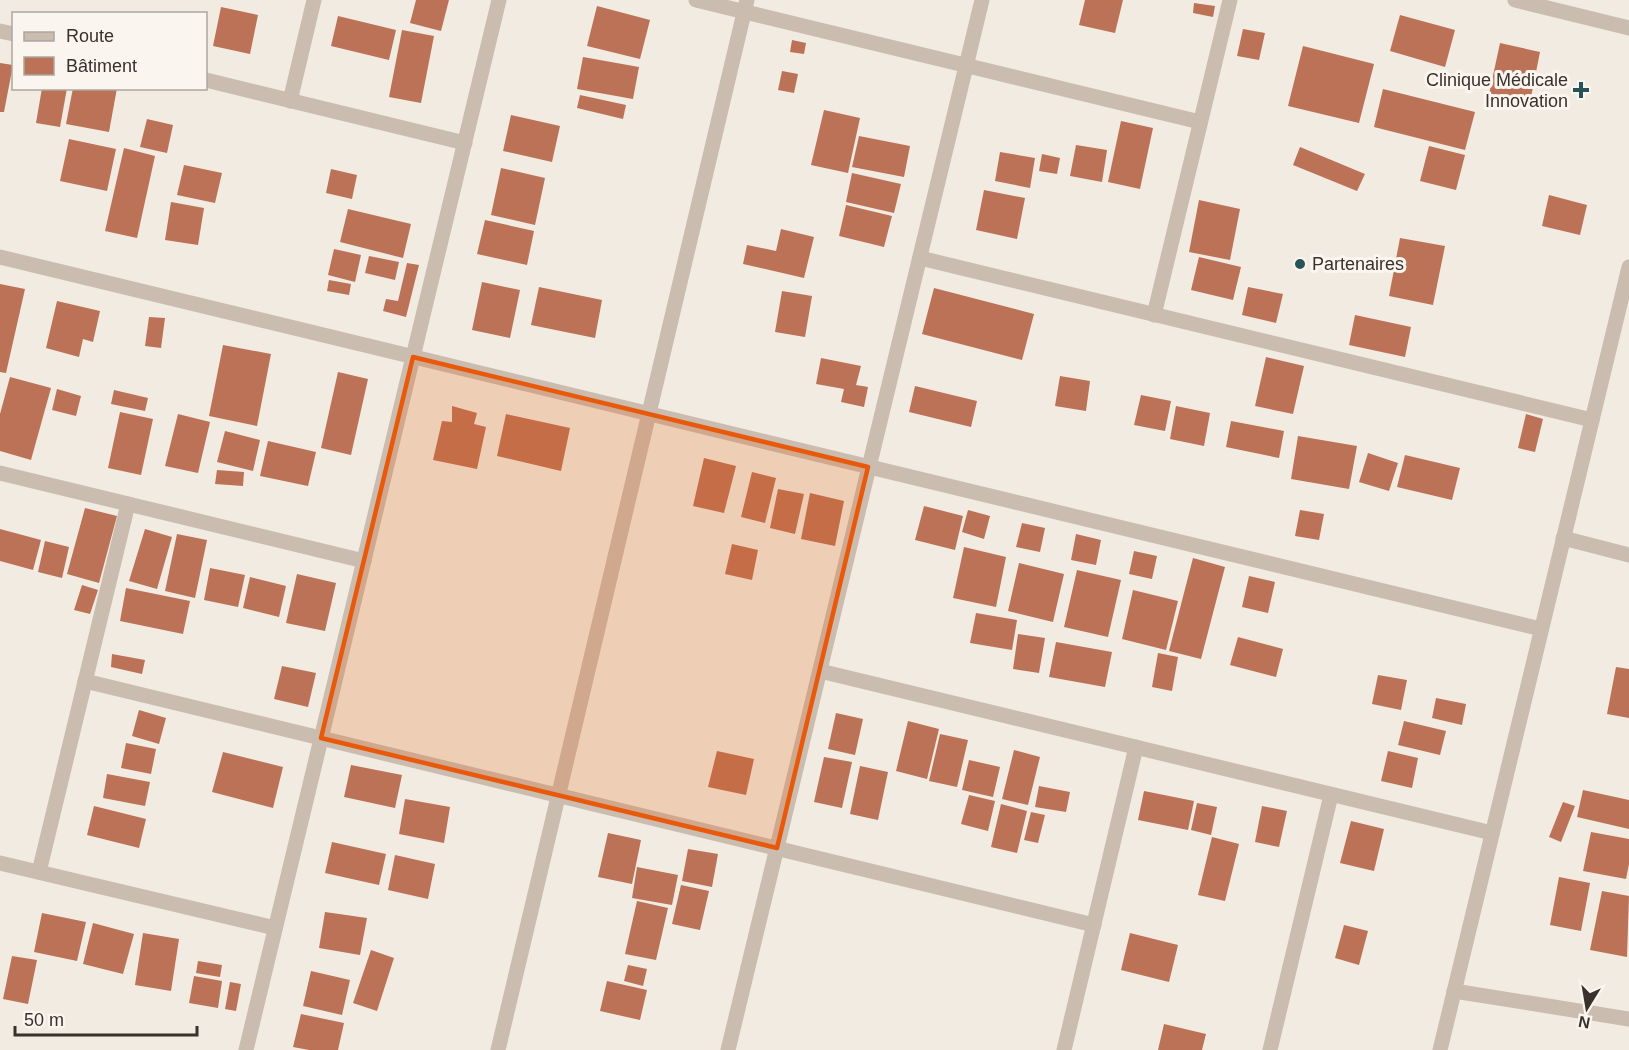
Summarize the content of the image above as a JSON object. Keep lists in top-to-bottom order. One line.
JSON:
{"places":{"health":["Clinique Médicale Innovation"],"other":["Partenaires"]},"legend":["Route","Bâtiment"],"scale_bar":"50 m","north":"bottom"}
